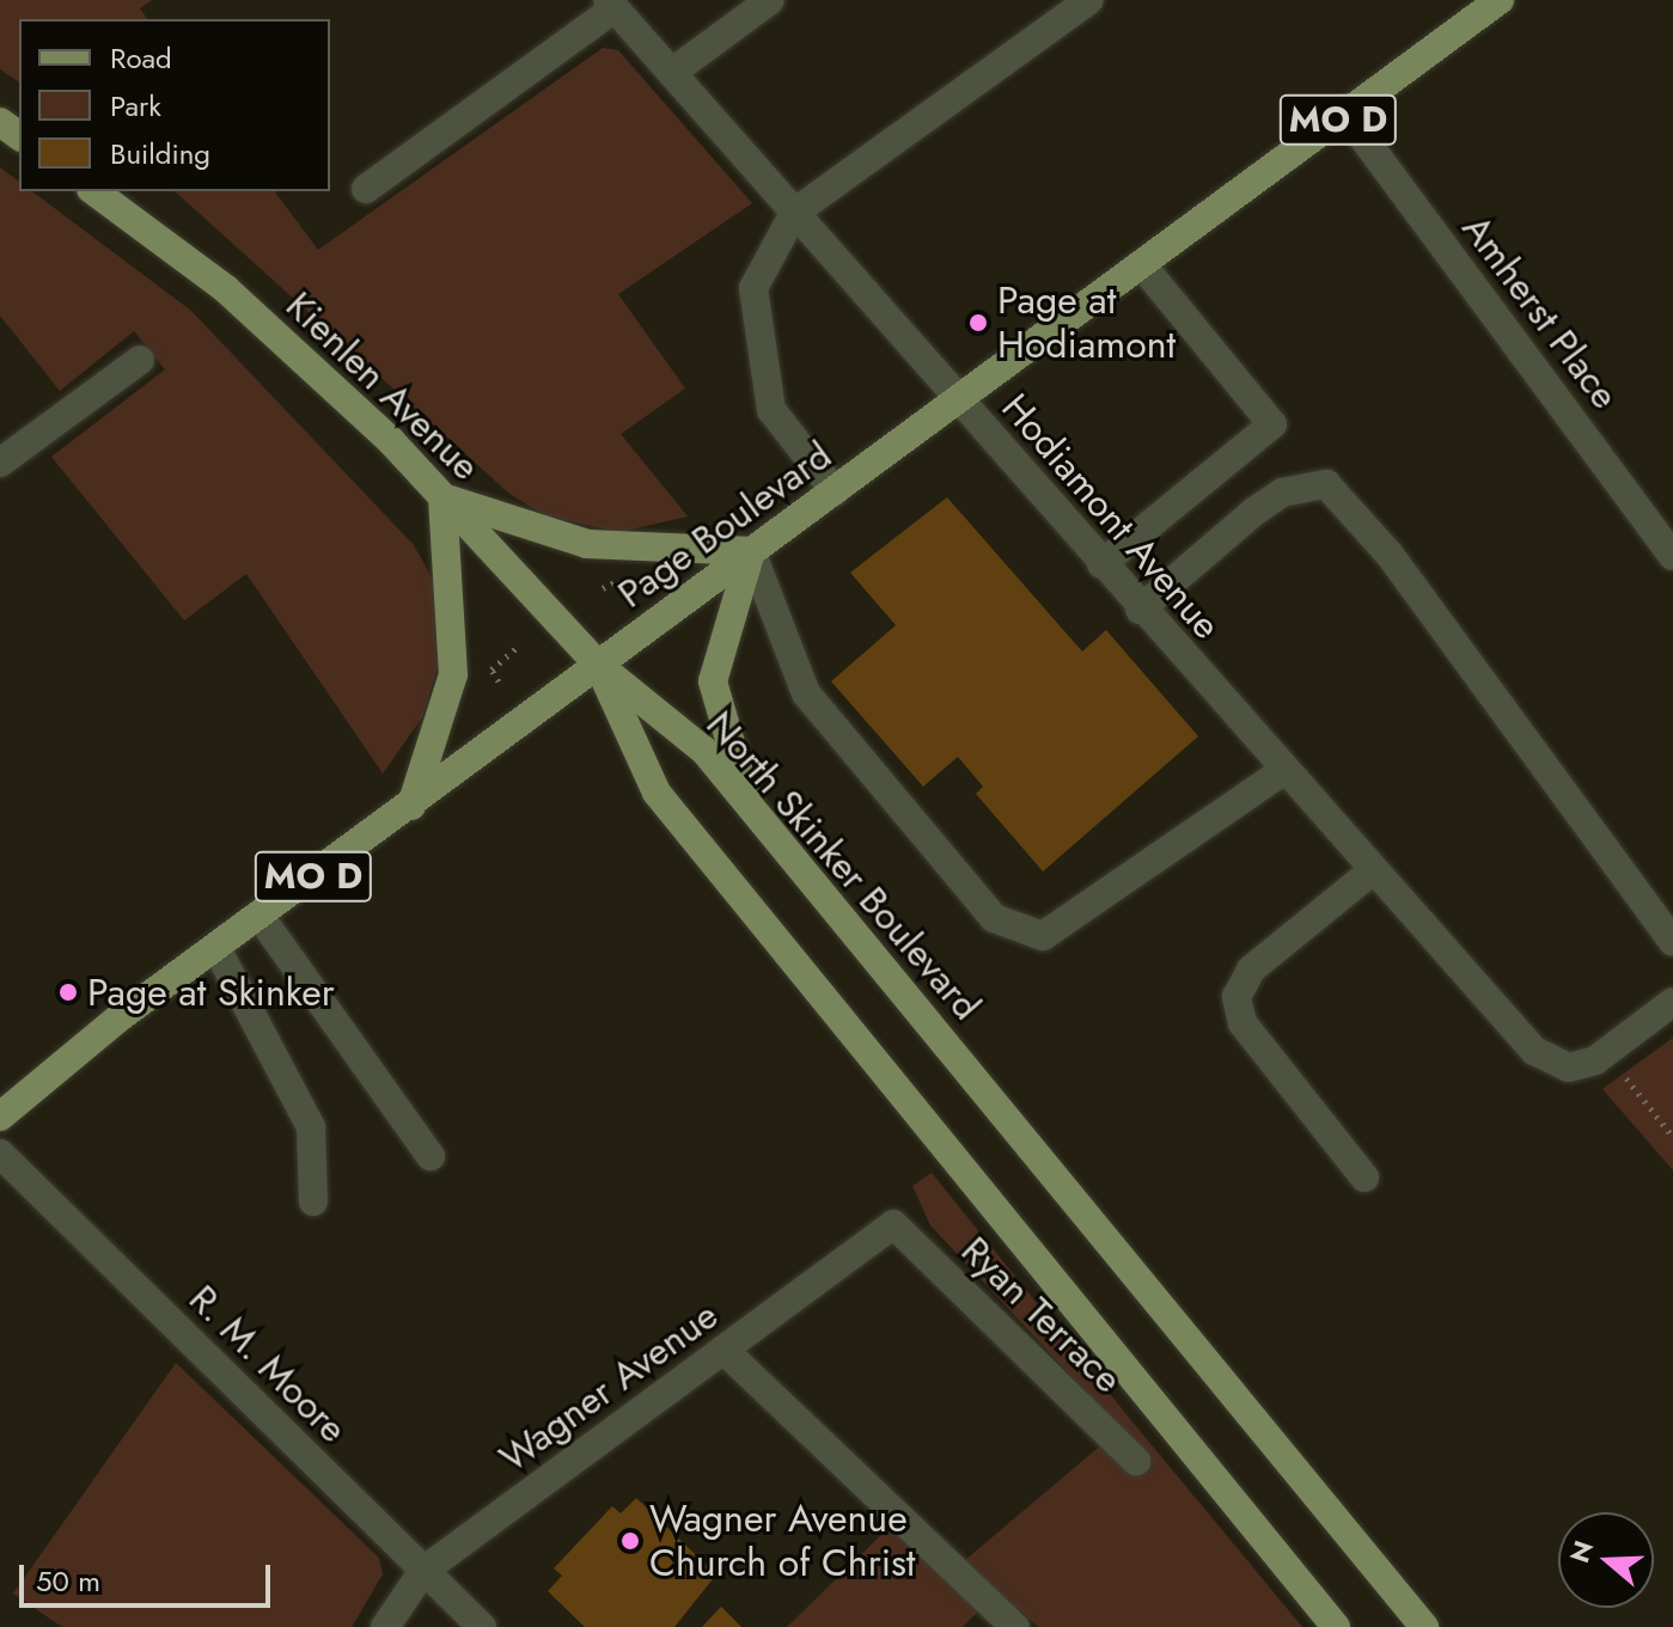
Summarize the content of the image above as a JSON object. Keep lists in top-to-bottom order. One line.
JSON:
{"streets":{"main road":["MO D","Kienlen Avenue","Page Boulevard","North Skinker Boulevard"],"street":["Amherst Place","Hodiamont Avenue","Ryan Terrace","R. M. Moore","Wagner Avenue"]},"crossings":[["Amherst Place","Page Boulevard"],["Kienlen Avenue","Page Boulevard"],["Kienlen Avenue","North Skinker Boulevard"],["Hodiamont Avenue","Page Boulevard"],["Page Boulevard","North Skinker Boulevard"],["Ryan Terrace","Wagner Avenue"],["R. M. Moore","Wagner Avenue"]],"places":["Page at Hodiamont","Page at Skinker","Wagner Avenue Church of Christ"],"legend":["Road","Park","Building"],"scale_bar":"50 m","north":"left"}
